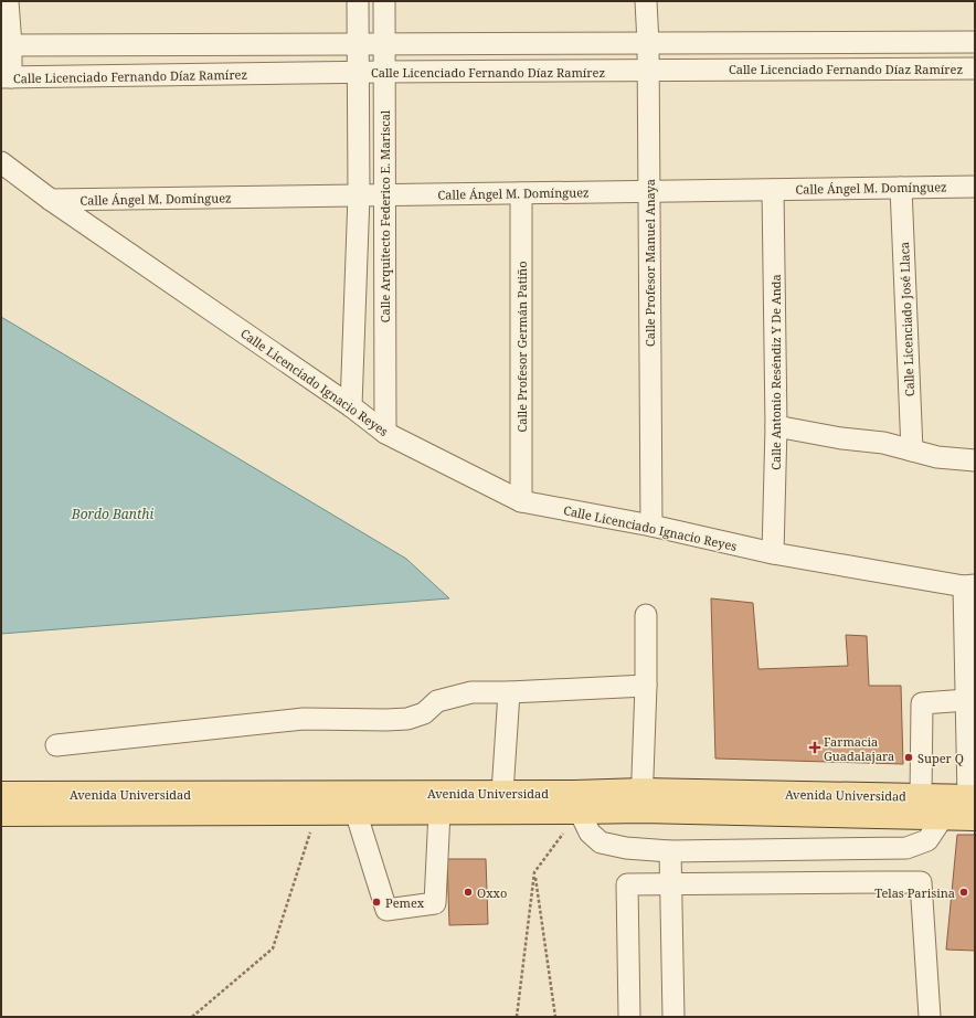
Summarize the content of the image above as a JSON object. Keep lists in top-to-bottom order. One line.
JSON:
{"streets":{"main road":["Avenida Universidad"],"street":["Calle Licenciado Fernando Díaz Ramírez","Calle Ángel M. Domínguez","Calle Arquitecto Federico E. Mariscal","Calle Profesor Manuel Anaya","Calle Licenciado José Llaca","Calle Profesor Germán Patiño","Calle Antonio Reséndiz Y De Anda","Calle Licenciado Ignacio Reyes"]},"crossings":[["Calle Licenciado Fernando Díaz Ramírez","Calle Arquitecto Federico E. Mariscal"],["Calle Licenciado Fernando Díaz Ramírez","Calle Profesor Manuel Anaya"],["Calle Ángel M. Domínguez","Calle Arquitecto Federico E. Mariscal"],["Calle Ángel M. Domínguez","Calle Profesor Manuel Anaya"],["Calle Ángel M. Domínguez","Calle Licenciado José Llaca"],["Calle Ángel M. Domínguez","Calle Profesor Germán Patiño"],["Calle Ángel M. Domínguez","Calle Antonio Reséndiz Y De Anda"],["Calle Ángel M. Domínguez","Calle Licenciado Ignacio Reyes"],["Calle Arquitecto Federico E. Mariscal","Calle Licenciado Ignacio Reyes"],["Calle Profesor Manuel Anaya","Calle Licenciado Ignacio Reyes"],["Calle Profesor Germán Patiño","Calle Licenciado Ignacio Reyes"],["Calle Antonio Reséndiz Y De Anda","Calle Licenciado Ignacio Reyes"]],"water":["Bordo Banthi"],"places":{"health":["Farmacia Guadalajara"],"other":["Super Q","Oxxo","Telas Parisina","Pemex"]}}
